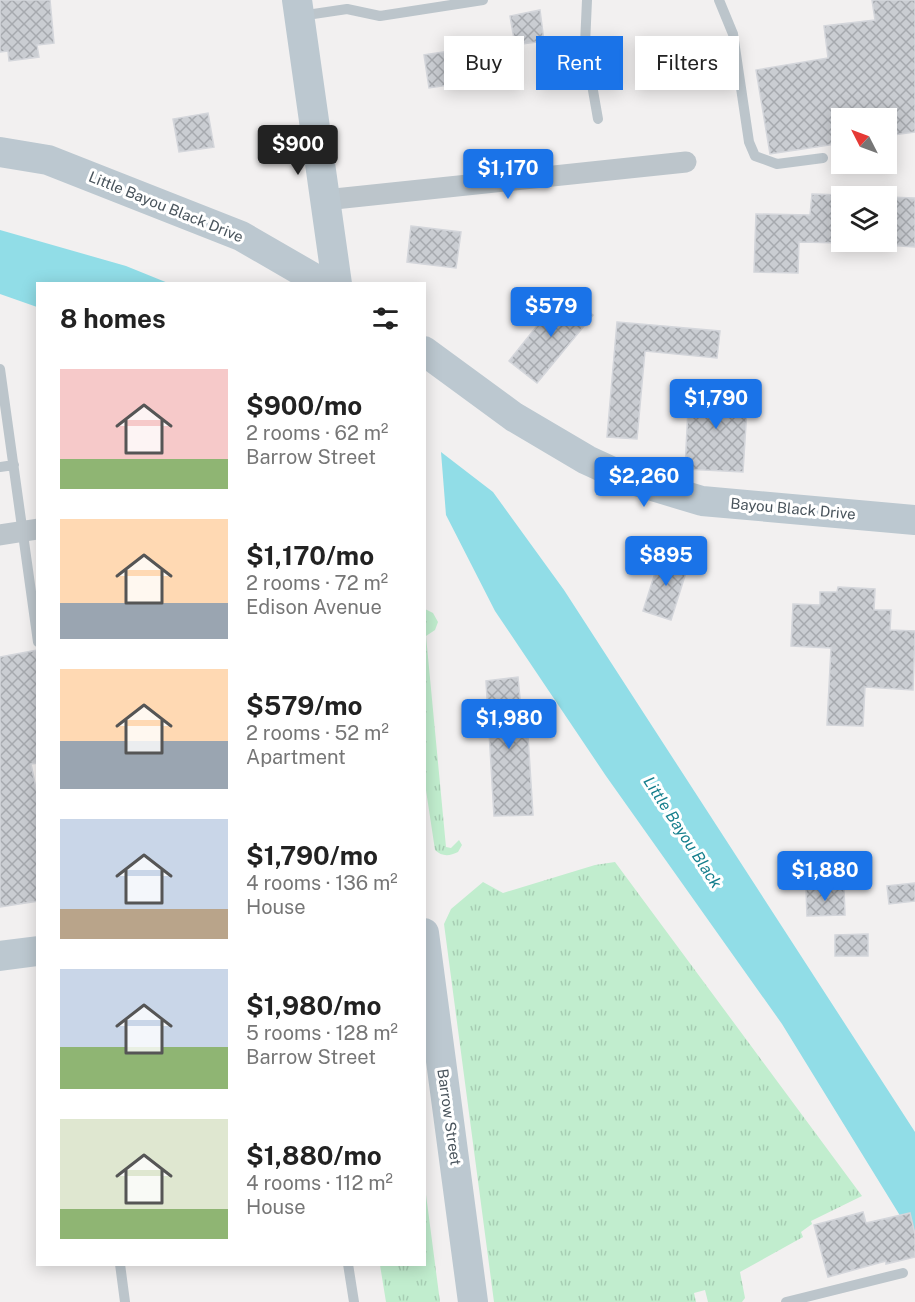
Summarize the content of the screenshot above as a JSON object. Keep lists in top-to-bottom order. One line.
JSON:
{"streets":{"main road":["Little Bayou Black Drive","Bayou Black Drive","Barrow Street"]},"water":["Little Bayou Black"],"north":"top left","page":{"chip":["Buy","Rent","Filters"],"price":["$900","$1,170","$579","$1,790","$2,260","$895","$1,980","$1,880"],"heading":"8 homes","list":[{"name":"$900/mo","note":"2 rooms · 62 m² · Barrow Street"},{"name":"$1,170/mo","note":"2 rooms · 72 m² · Edison Avenue"},{"name":"$579/mo","note":"2 rooms · 52 m² · Apartment"},{"name":"$1,790/mo","note":"4 rooms · 136 m² · House"},{"name":"$1,980/mo","note":"5 rooms · 128 m² · Barrow Street"},{"name":"$1,880/mo","note":"4 rooms · 112 m² · House"}]}}
